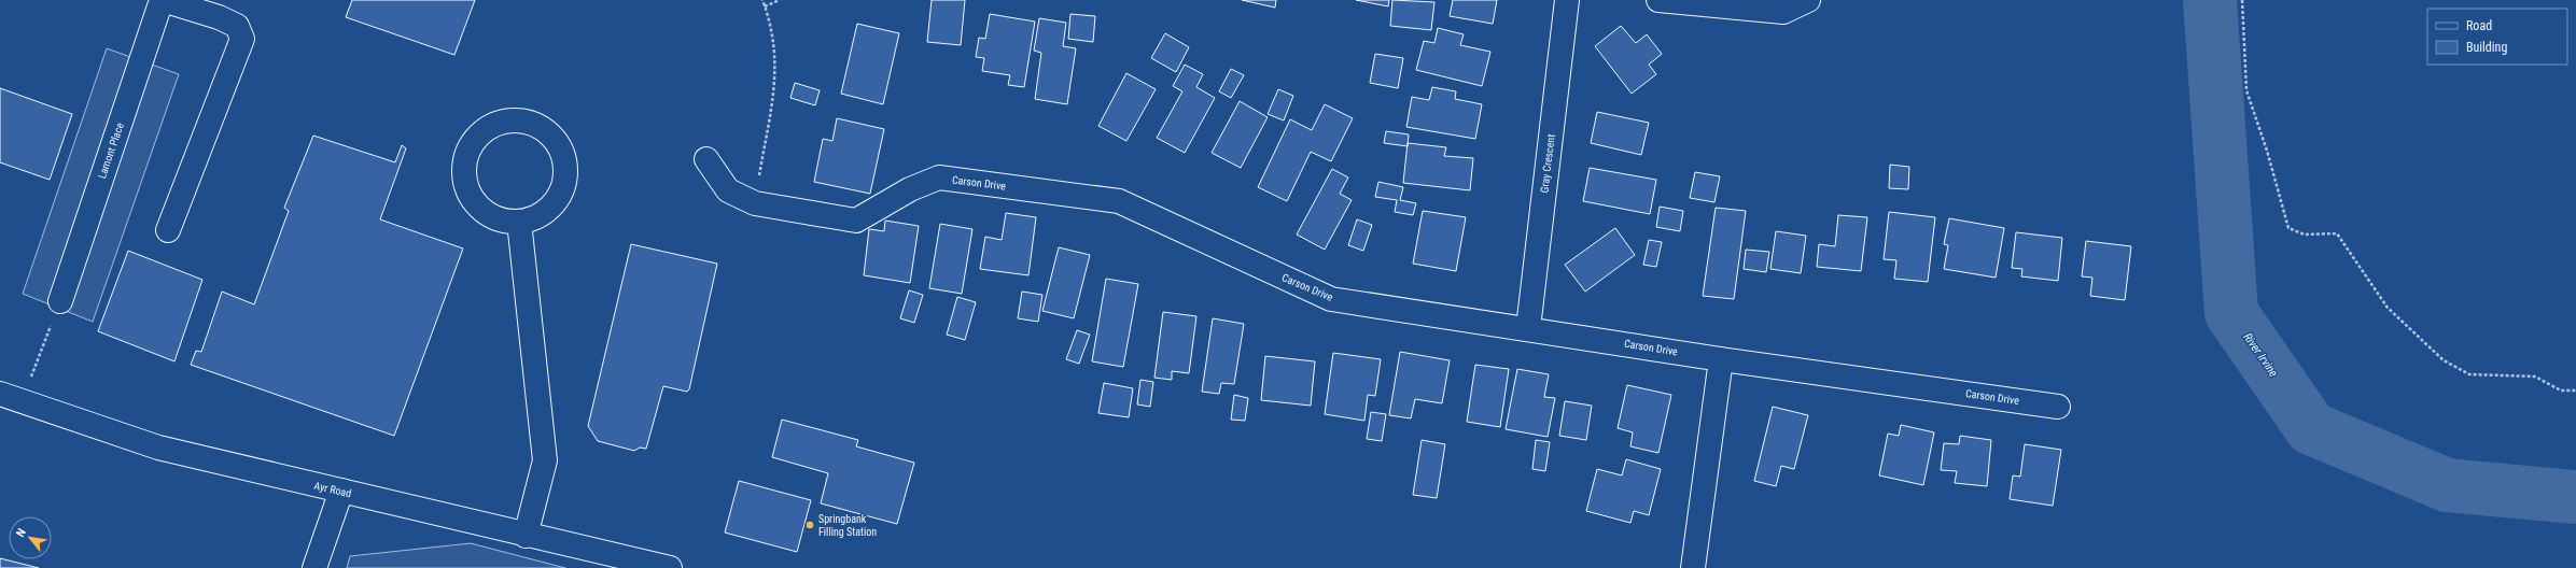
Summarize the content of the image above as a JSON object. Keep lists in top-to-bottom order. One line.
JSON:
{"streets":{"street":["Lamont Place","Gray Crescent","Carson Drive","Ayr Road"]},"crossings":[["Gray Crescent","Carson Drive"]],"water":["River Irvine"],"places":["Springbank Filling Station"],"legend":["Road","Building"],"north":"top left"}
